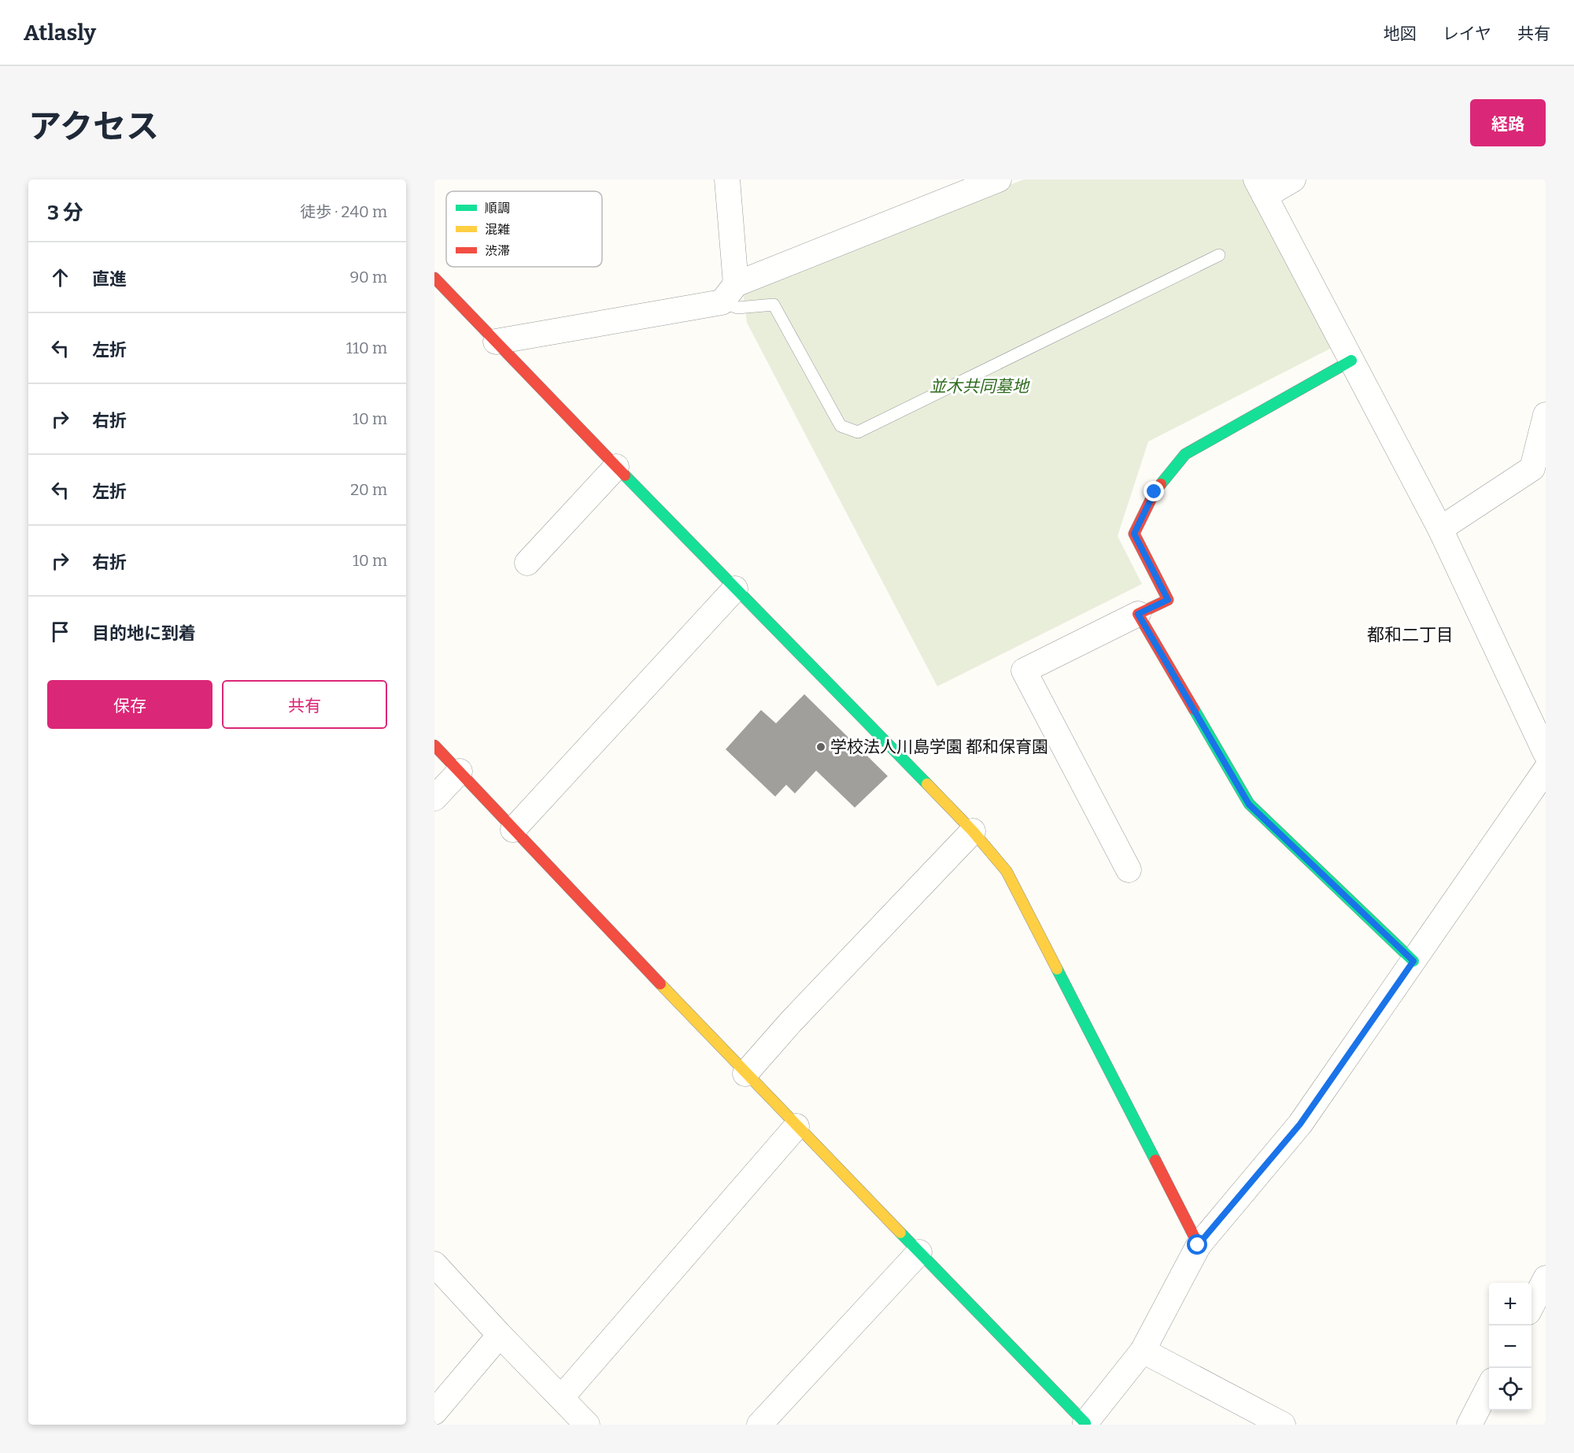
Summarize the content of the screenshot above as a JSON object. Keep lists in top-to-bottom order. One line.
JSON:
{"districts":["都和二丁目"],"parks":["並木共同墓地"],"places":["学校法人川島学園 都和保育園"],"legend":["順調","混雑","渋滞"],"page":{"header":"Atlasly","nav":["地図","レイヤ","共有"],"title":"アクセス","buttons":["経路",["保存","共有"]],"heading":["3 分","徒歩 · 240 m"],"list":[["直進","90 m"],["左折","110 m"],["右折","10 m"],["左折","20 m"],["右折","10 m"],"目的地に到着"],"map_buttons":["+","−"]}}
